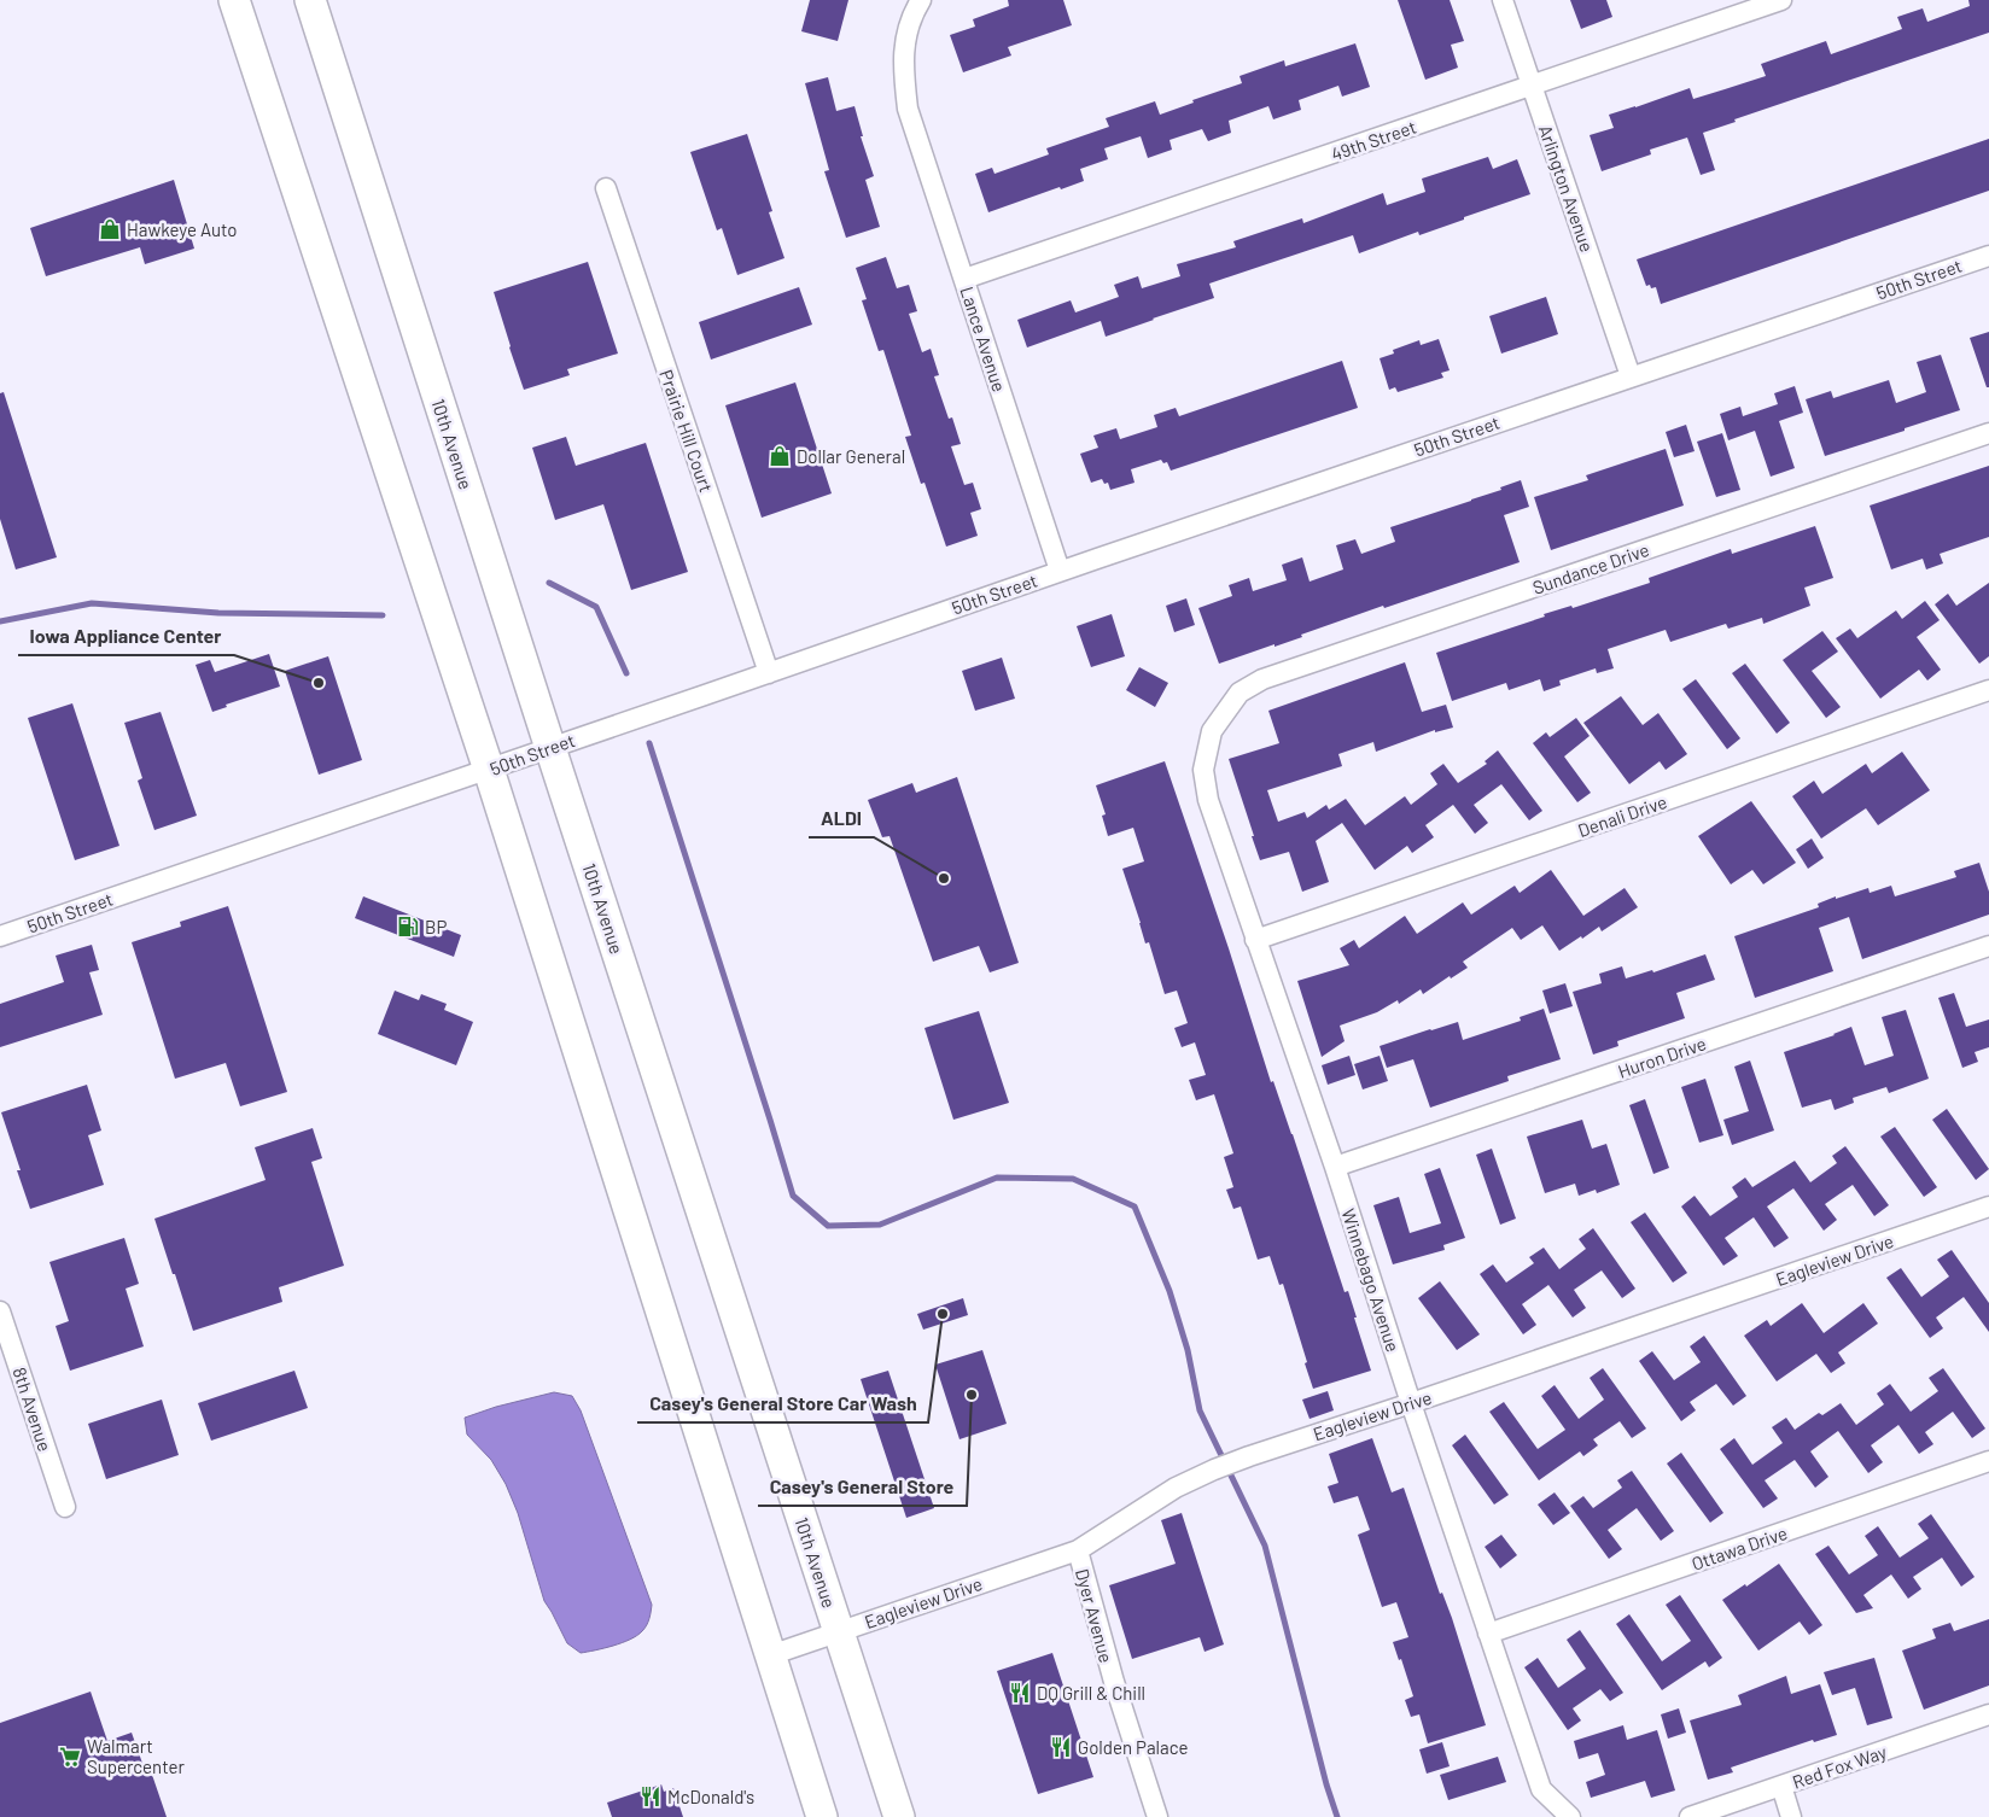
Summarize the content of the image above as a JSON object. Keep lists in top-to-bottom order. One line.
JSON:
{"streets":{"main road":["10th Avenue"],"street":["49th Street","Arlington Avenue","50th Street","Lance Avenue","Prairie Hill Court","Sundance Drive","Denali Drive","Huron Drive","Eagleview Drive","Winnebago Avenue","8th Avenue","Ottawa Drive","Dyer Avenue","Red Fox Way"]},"crossings":[["49th Street","Arlington Avenue"],["49th Street","Lance Avenue"],["Arlington Avenue","50th Street"],["50th Street","Lance Avenue"],["50th Street","Prairie Hill Court"],["50th Street","10th Avenue"],["10th Avenue","Eagleview Drive"],["Sundance Drive","Winnebago Avenue"],["Denali Drive","Winnebago Avenue"],["Huron Drive","Winnebago Avenue"],["Eagleview Drive","Winnebago Avenue"],["Eagleview Drive","Dyer Avenue"],["Winnebago Avenue","Ottawa Drive"]],"places":{"shop":["Hawkeye Auto","Dollar General"],"other":["Iowa Appliance Center","ALDI","Casey's General Store Car Wash","Casey's General Store"],"fuel station":["BP"],"restaurant":["DQ Grill & Chill","Golden Palace","McDonald's"],"supermarket":["Walmart Supercenter"]}}
